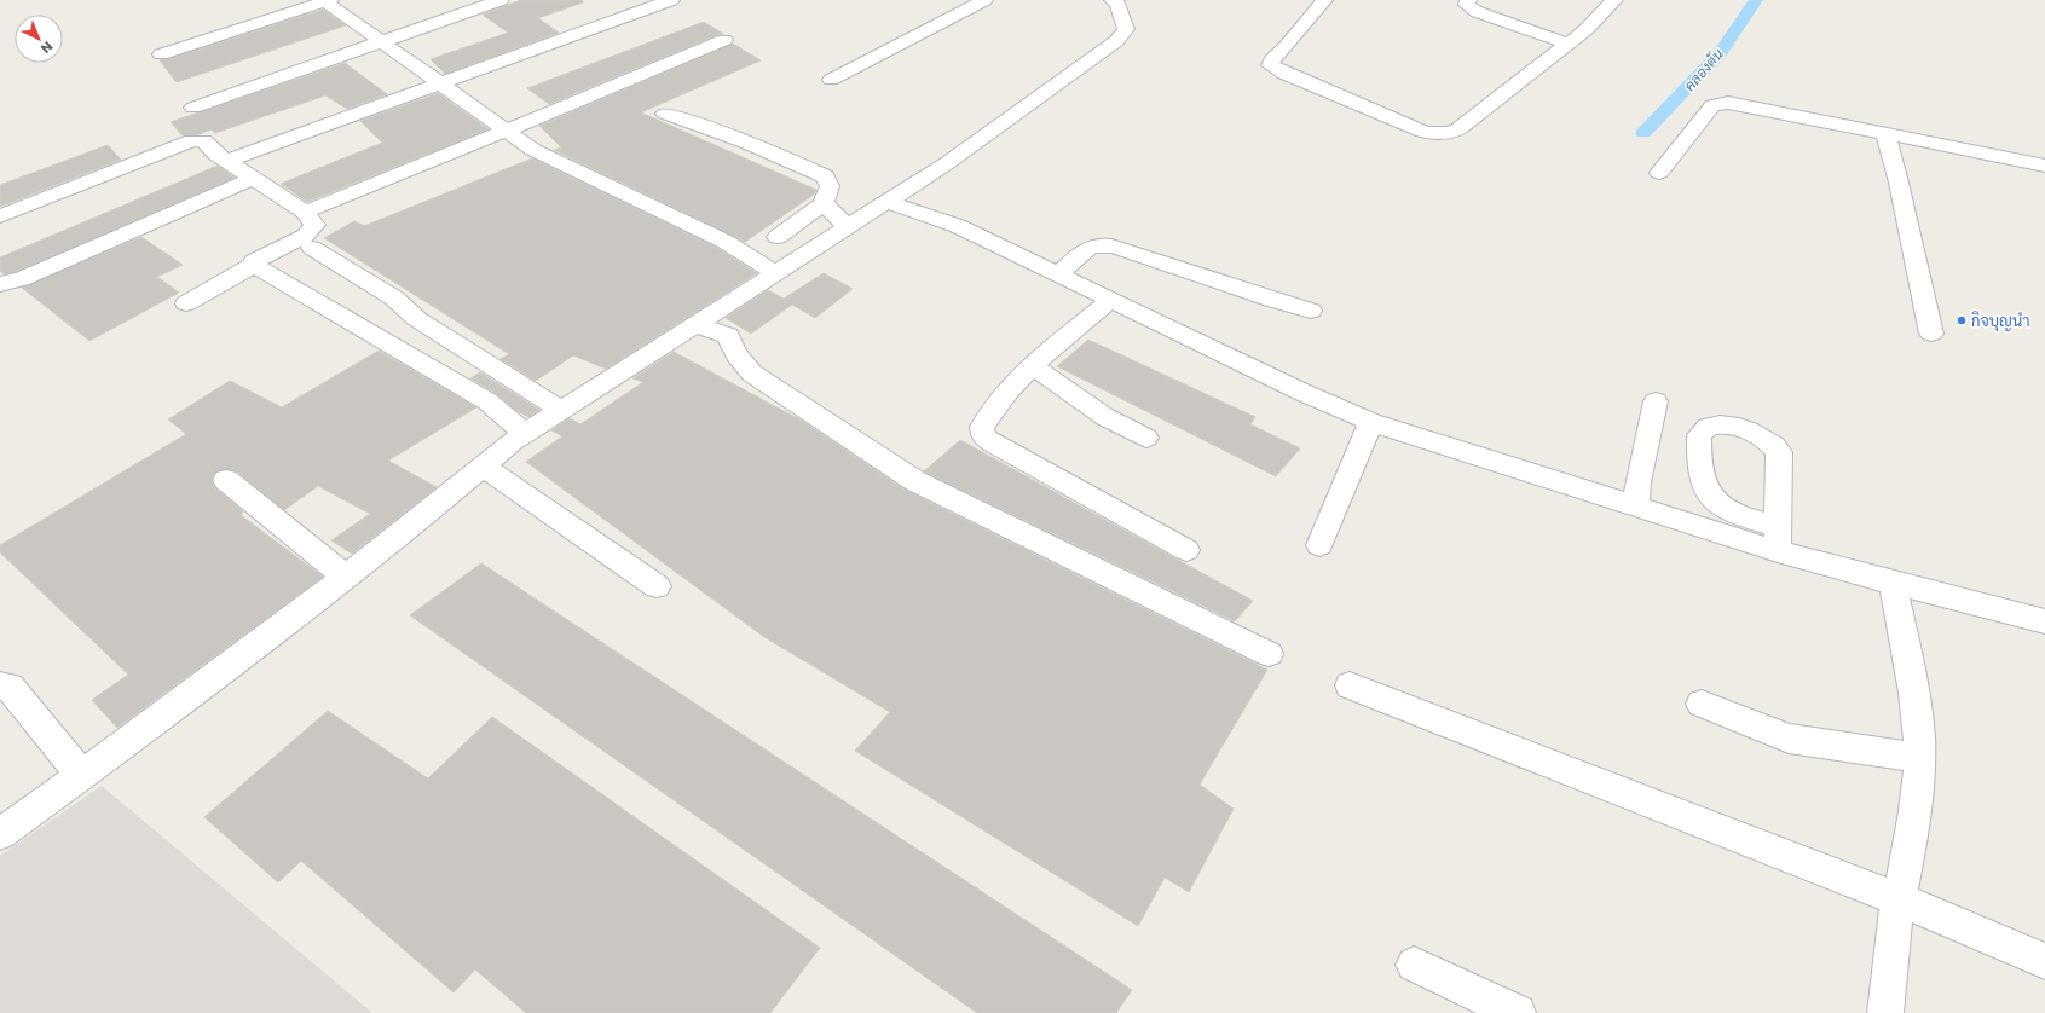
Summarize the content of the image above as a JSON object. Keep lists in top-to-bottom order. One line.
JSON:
{"water":["คลองตัน"],"places":["กิจบุญนำ"],"north":"bottom right"}
